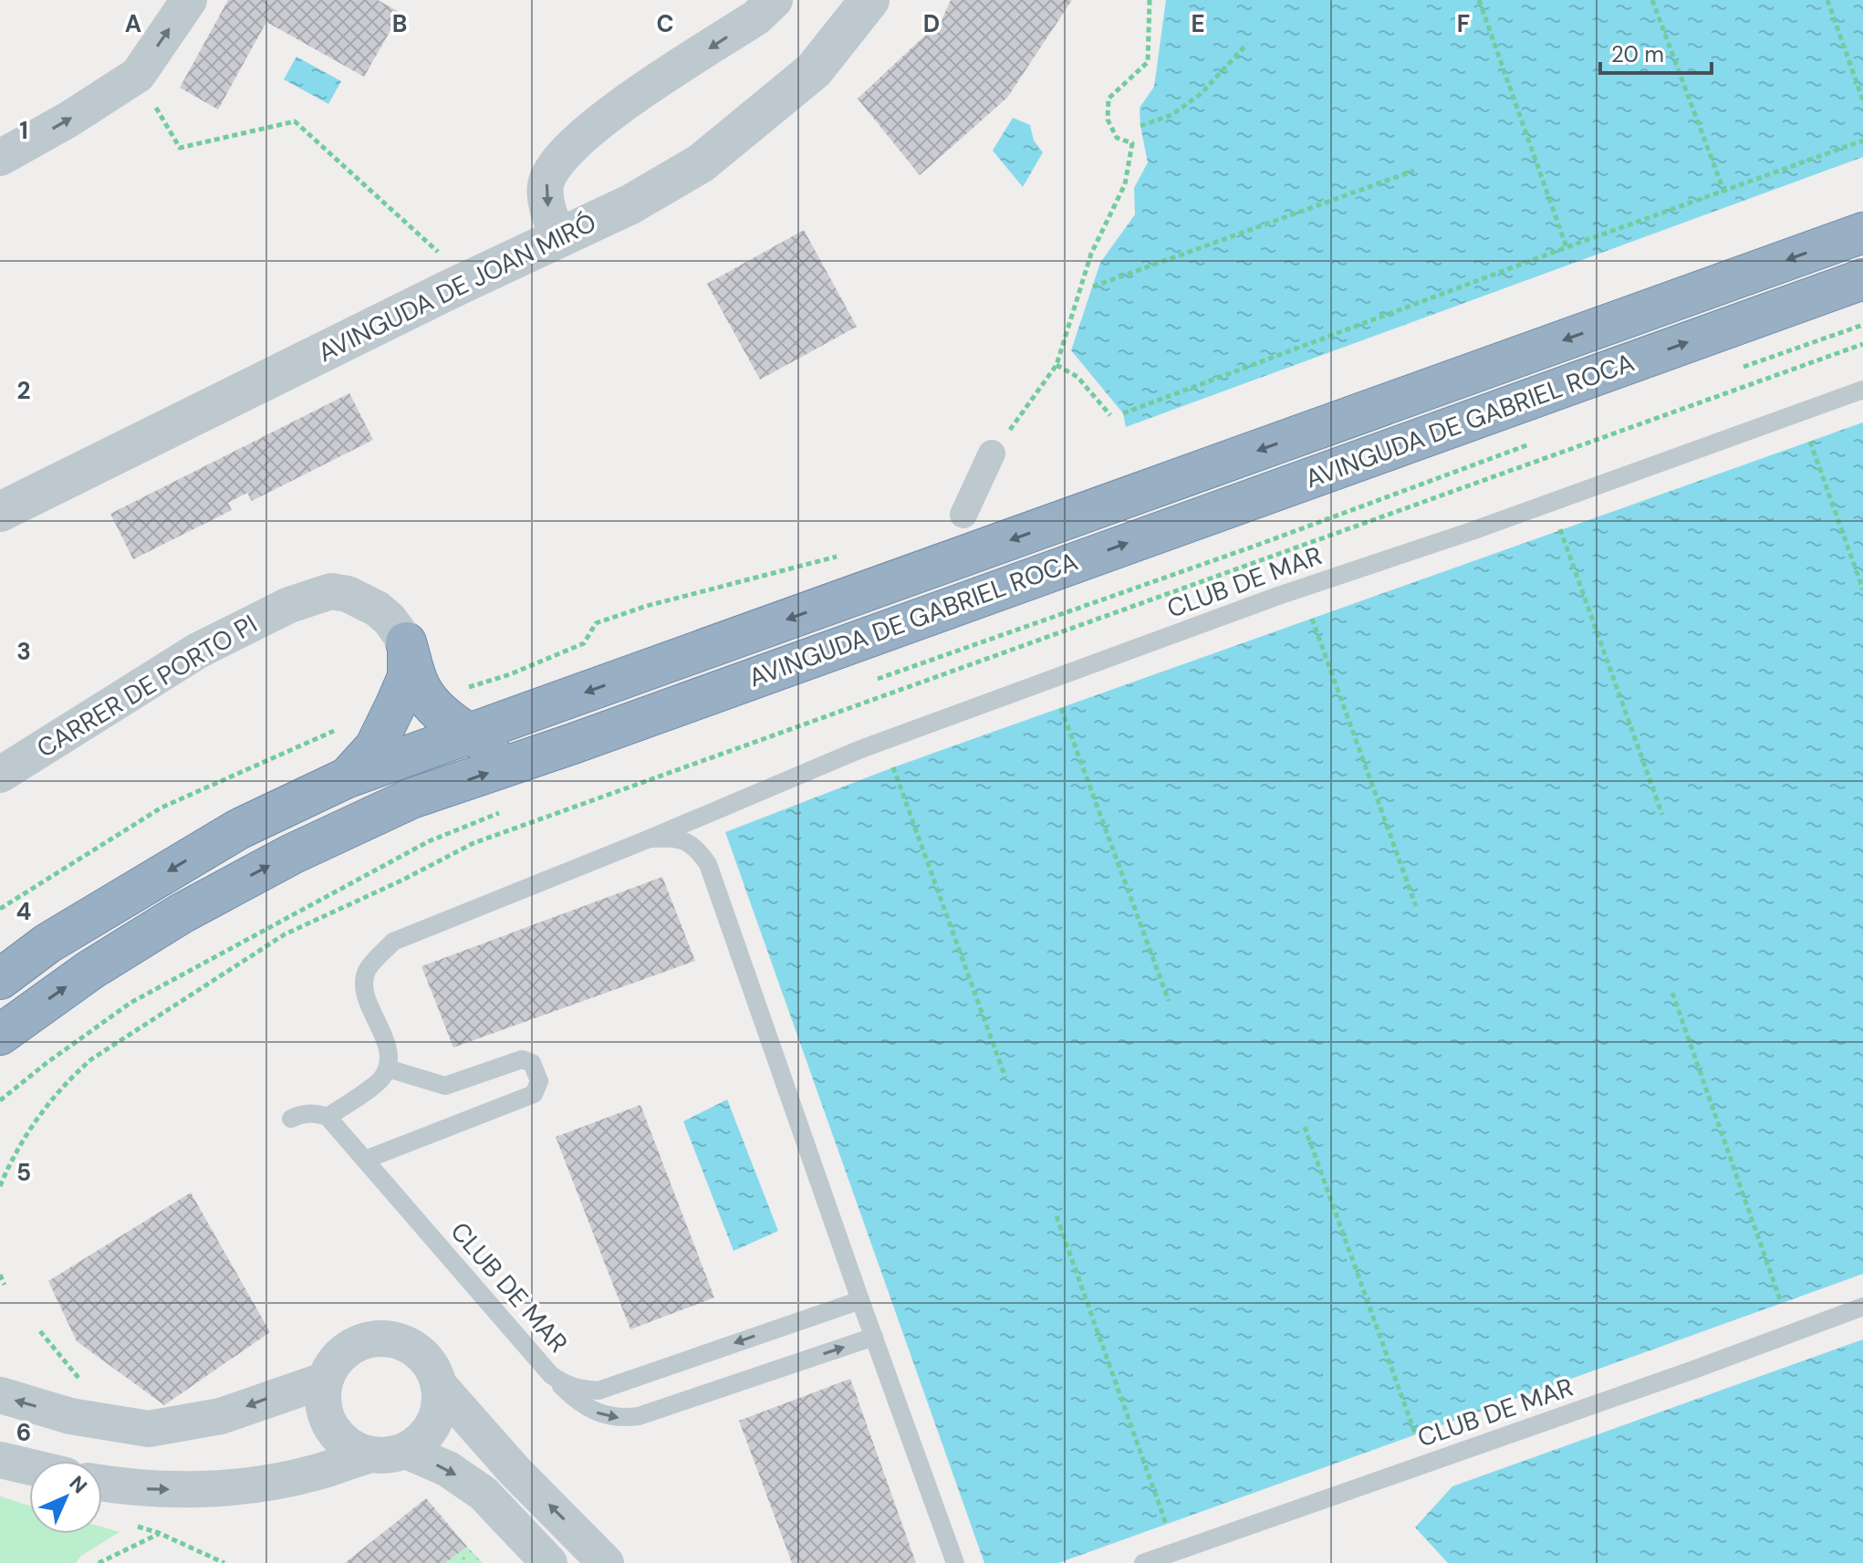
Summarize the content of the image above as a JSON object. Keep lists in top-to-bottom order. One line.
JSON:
{"streets":{"highway":["AVINGUDA DE GABRIEL ROCA"],"street":["AVINGUDA DE JOAN MIRÓ","CARRER DE PORTO PI"],"lane":["CLUB DE MAR"]},"scale_bar":"20 m","north":"top right","grid":{"columns":["A","B","C","D","E","F"],"rows":["1","2","3","4","5","6"]}}
